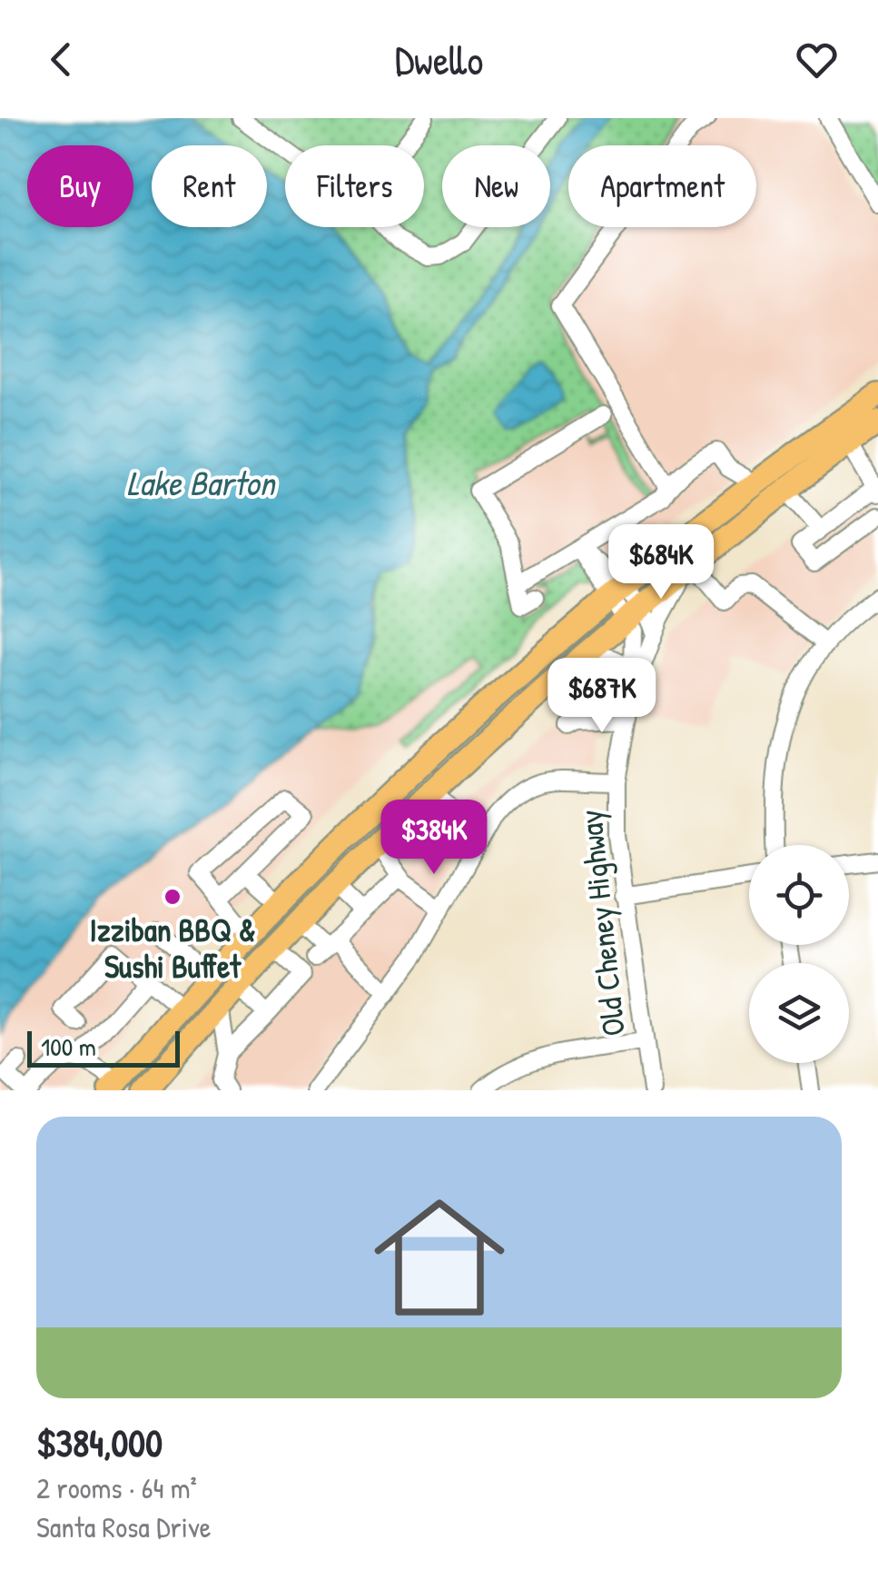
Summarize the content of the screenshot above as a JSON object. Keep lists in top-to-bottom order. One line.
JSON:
{"streets":{"street":["Old Cheney Highway"]},"water":["Lake Barton"],"places":["Izziban BBQ & Sushi Buffet"],"scale_bar":"100 m","page":{"header":"Dwello","chip":["Buy","Rent","Filters","New","Apartment"],"price":["$684K","$687K","$384K"],"scale":"100 m","list":[{"name":"$384,000","note":"2 rooms · 64 m² · Santa Rosa Drive"}]}}
